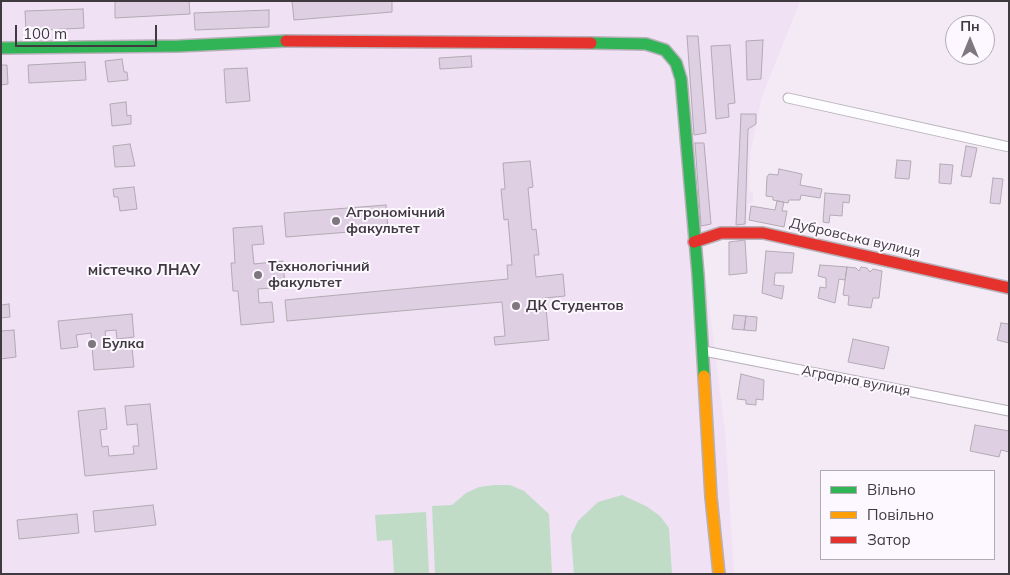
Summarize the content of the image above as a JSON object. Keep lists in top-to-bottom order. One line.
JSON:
{"streets":{"street":["Дубровська вулиця","Аграрна вулиця"]},"districts":["містечко ЛНАУ"],"places":["Агрономічний факультет","Технологічний факультет","ДК Студентов","Булка"],"legend":["Вільно","Повільно","Затор"],"scale_bar":"100 m","north":"top"}
